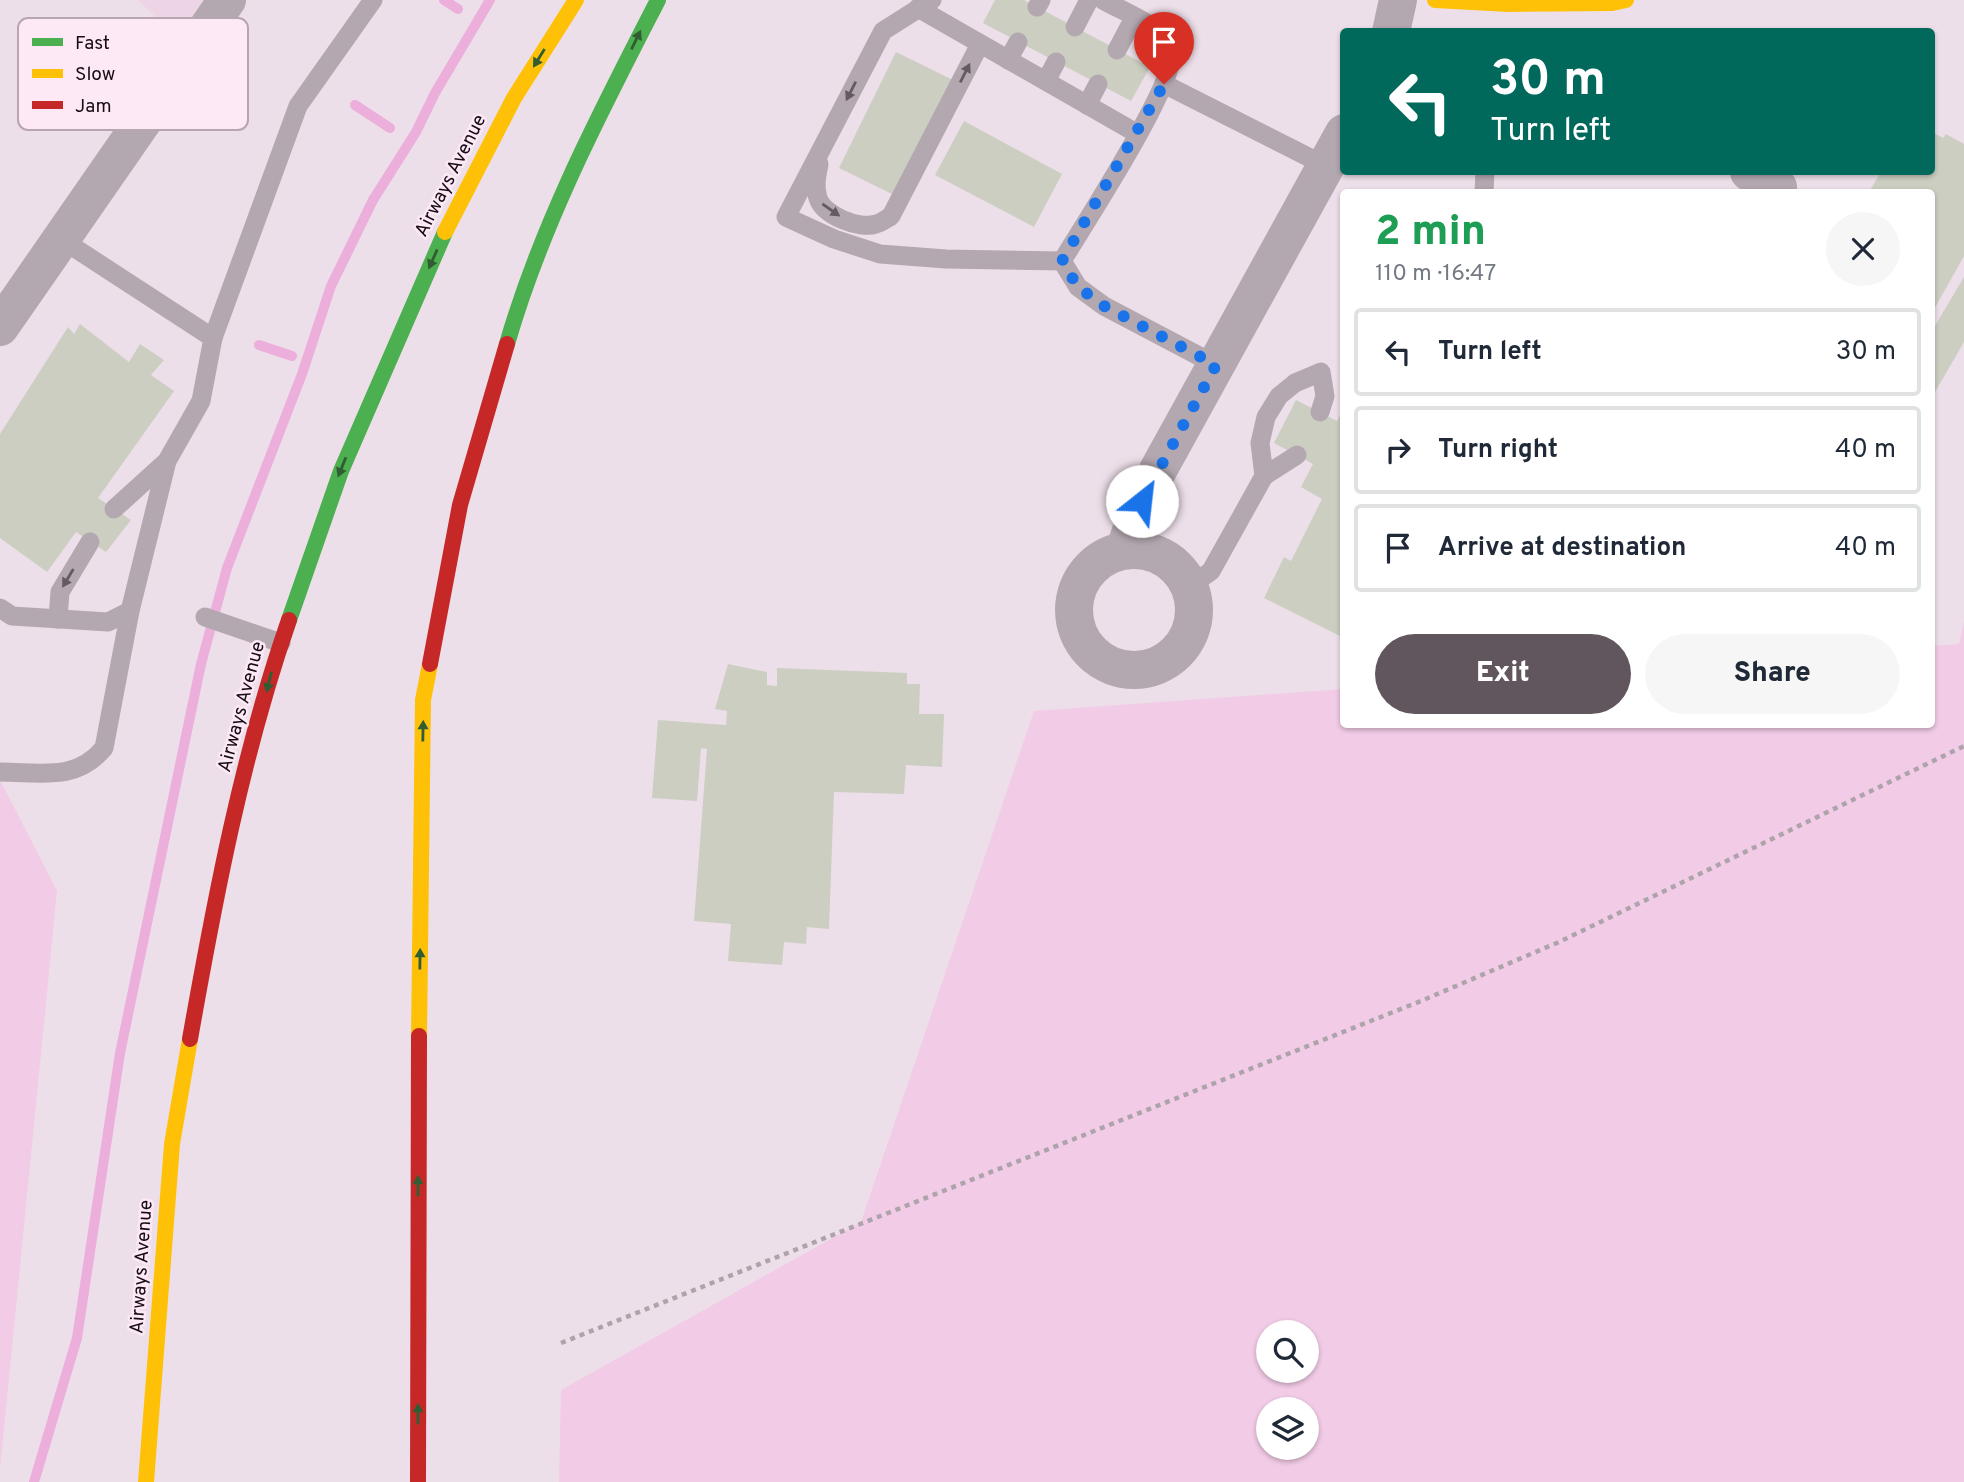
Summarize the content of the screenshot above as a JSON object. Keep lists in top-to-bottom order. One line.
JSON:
{"streets":{"main road":["Airways Avenue"]},"legend":["Fast","Slow","Jam"],"page":{"turn":["30 m","Turn left"],"heading":["2 min","110 m · 16:47"],"list":[{"name":"Turn left","value":"30 m"},{"name":"Turn right","value":"40 m"},{"name":"Arrive at destination","value":"40 m"}],"buttons":["Exit","Share"]}}
